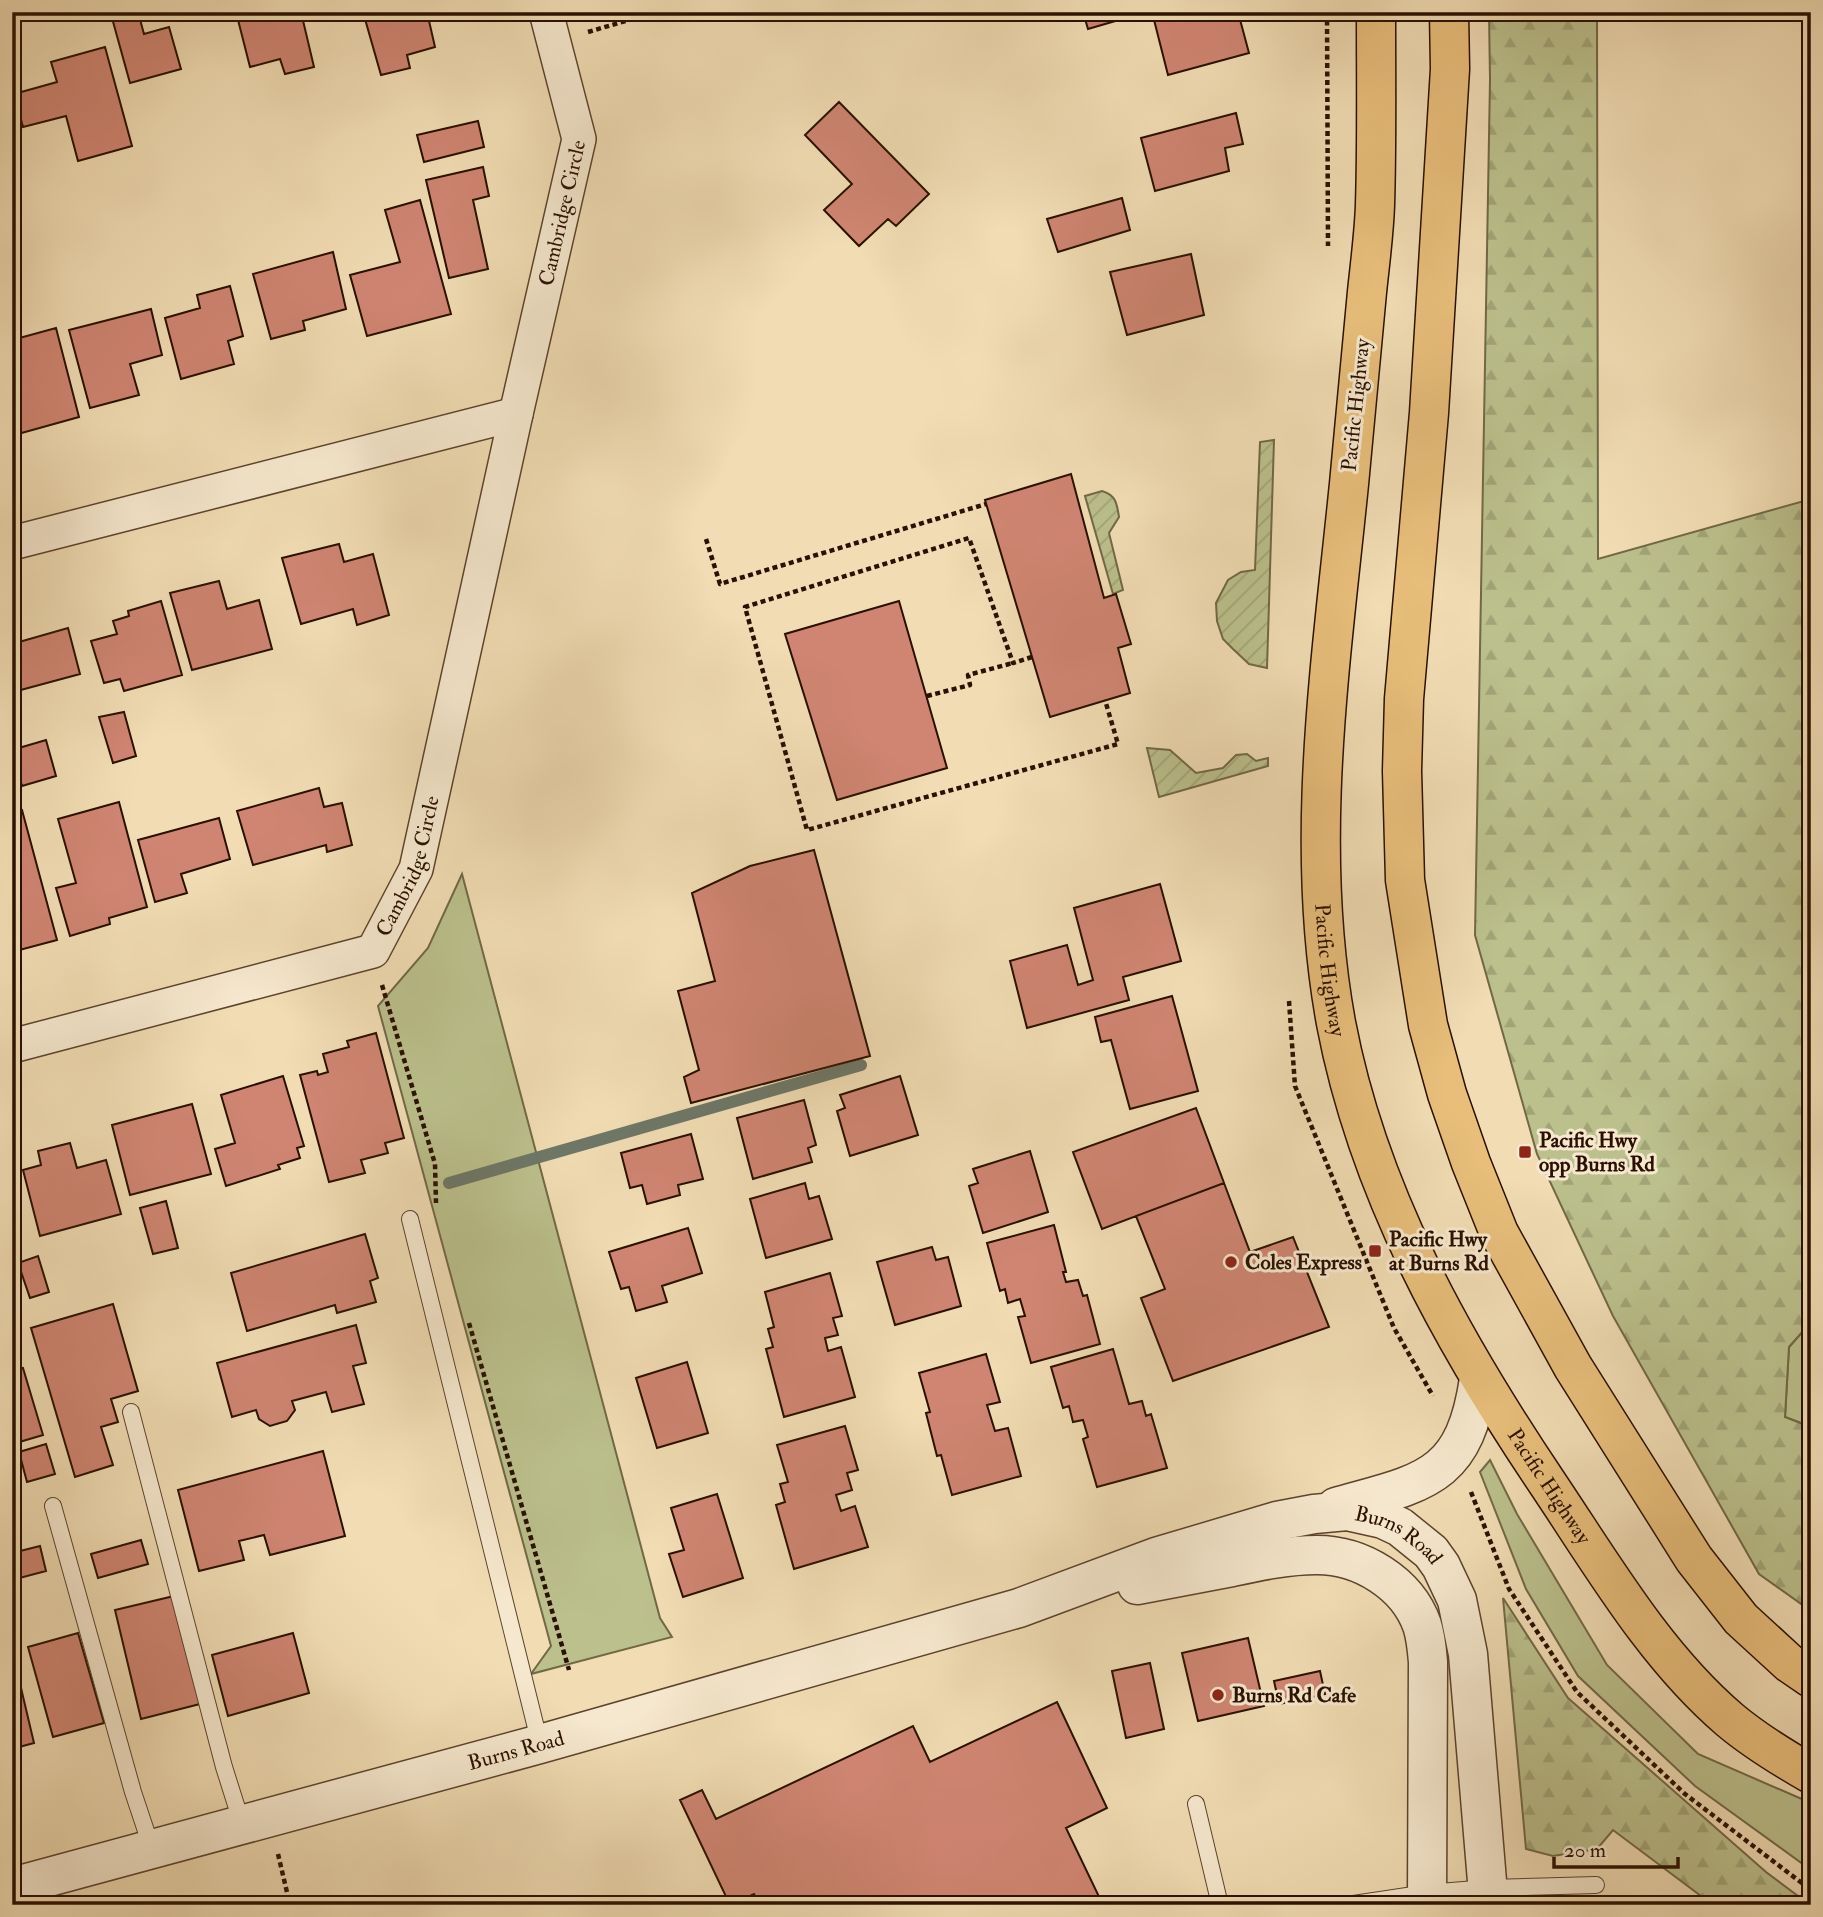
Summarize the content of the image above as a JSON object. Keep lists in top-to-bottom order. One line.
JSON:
{"streets":{"main road":["Pacific Highway"],"street":["Cambridge Circle","Burns Road"]},"places":{"transit":["Pacific Hwy opp Burns Rd","Pacific Hwy at Burns Rd"],"other":["Coles Express","Burns Rd Cafe"]},"scale_bar":"20 m"}
